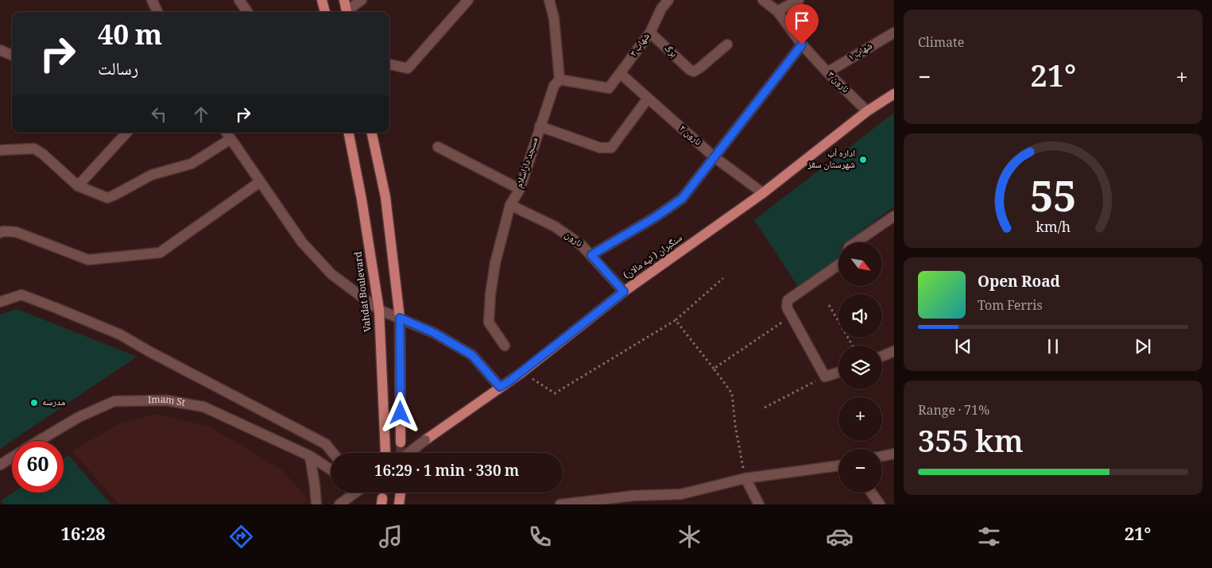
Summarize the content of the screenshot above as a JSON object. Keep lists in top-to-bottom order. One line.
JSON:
{"streets":{"main road":["سنگبران ( تپه مالان)","Vahdat Boulevard"],"street":["شهاب ۳","برگ","شهاب ۱","نارون ۳","نارون ۲","مسجد داراسلام","نارون","Imam St"]},"crossings":[["شهاب ۳","برگ"],["شهاب ۳","نارون ۲"],["شهاب ۳","مسجد داراسلام"],["شهاب ۱","نارون ۳"],["نارون ۳","سنگبران ( تپه مالان)"],["نارون ۲","سنگبران ( تپه مالان)"],["مسجد داراسلام","نارون"],["نارون","سنگبران ( تپه مالان)"]],"places":["اداره آب شهرستان سقز","مدرسه"],"north":"bottom right","page":{"tile":["Climate",["Range · 71%","355 km"]],"turn":["40 m","رسالت"],"heat":["−","21°","+"],"map_buttons":["+","−"],"song":["Open Road","Tom Ferris"],"limit":"60","trip":"16:29 · 1 min · 330 m","tabs":["16:28","21°"],"gauge":["55","km/h"]}}
